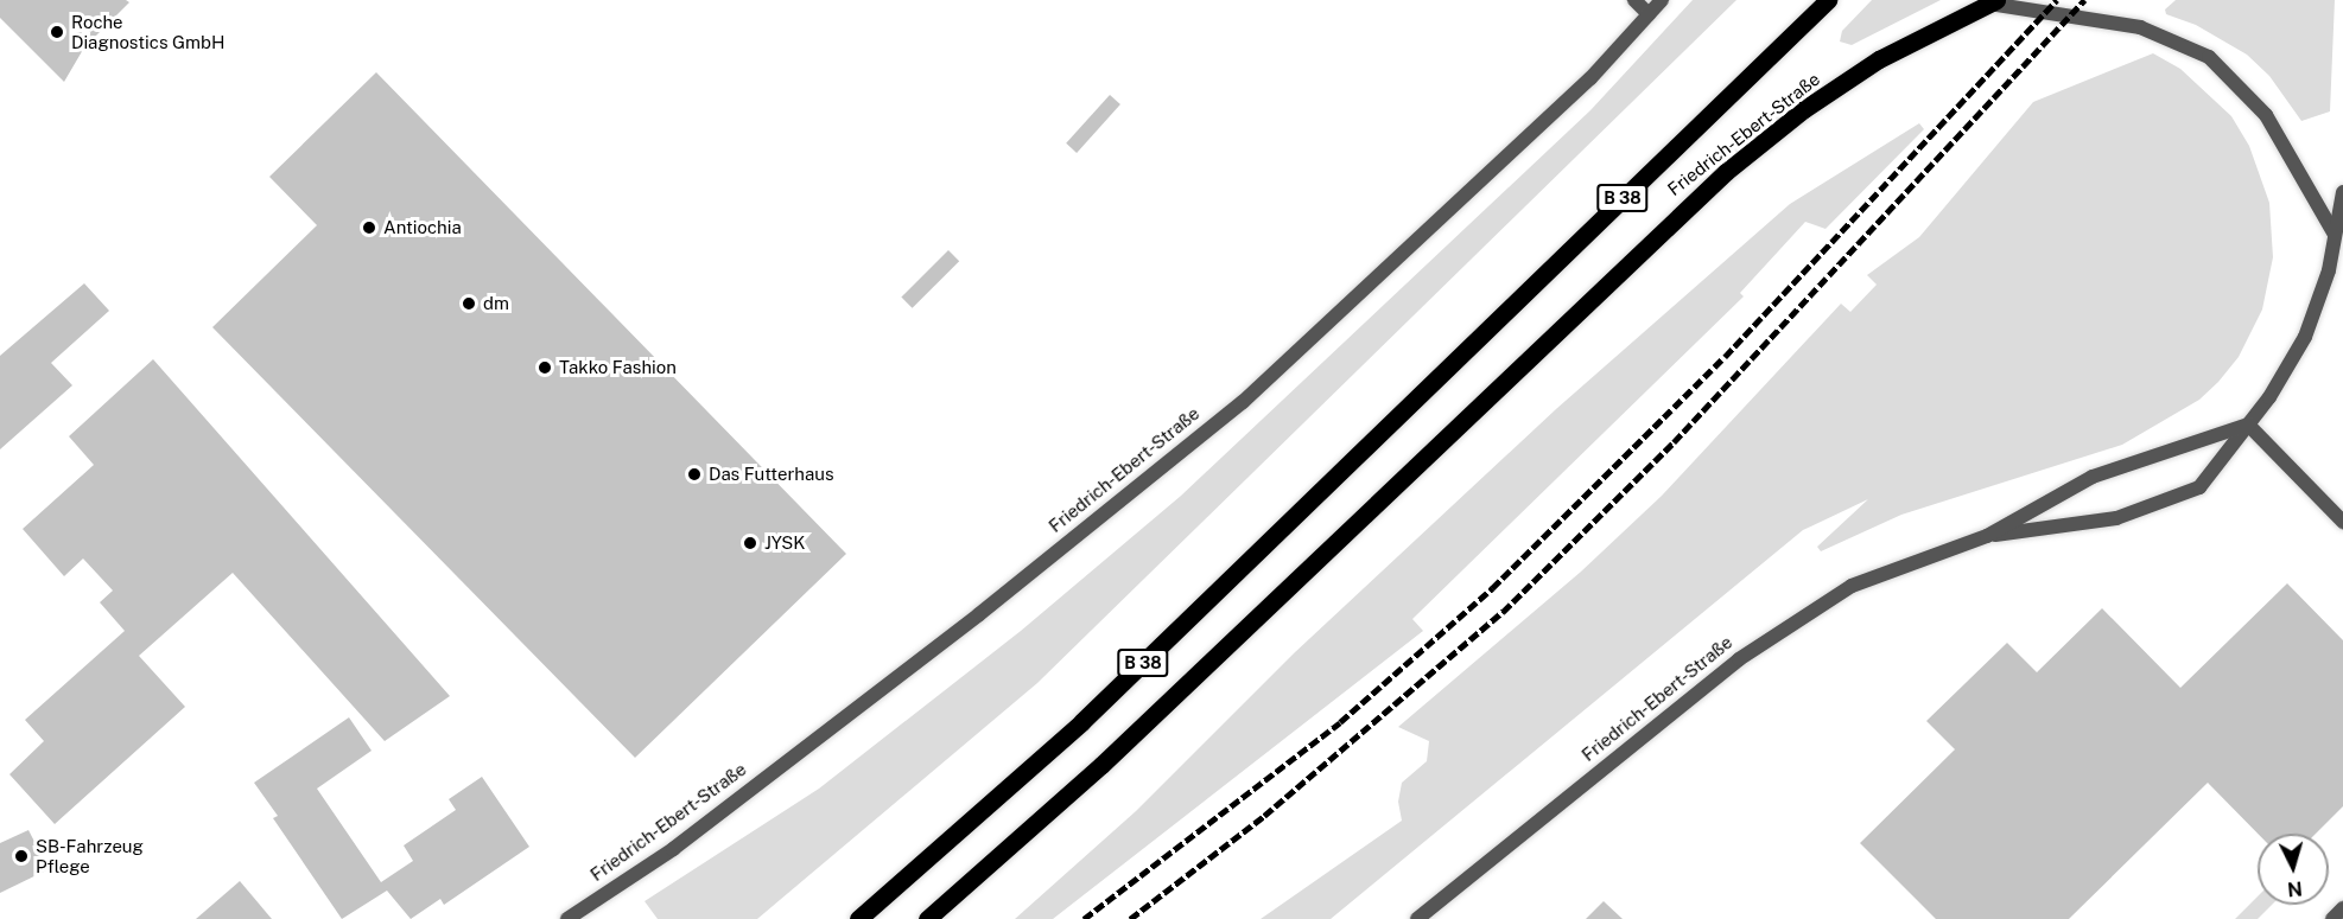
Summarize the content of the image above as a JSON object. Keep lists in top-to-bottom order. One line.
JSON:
{"streets":{"main road":["Friedrich-Ebert-Straße","B 38"]},"places":["Roche Diagnostics GmbH","Antiochia","dm","Takko Fashion","Das Futterhaus","JYSK","SB-Fahrzeug Pflege"],"north":"bottom"}
